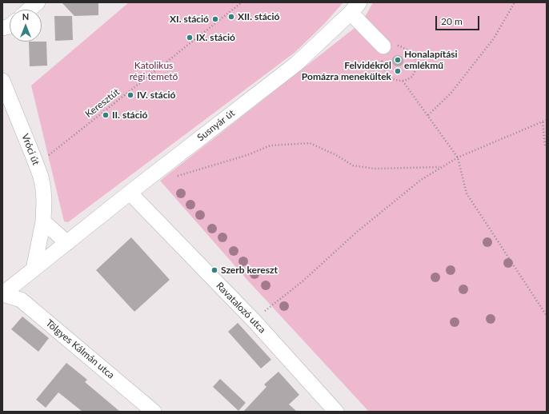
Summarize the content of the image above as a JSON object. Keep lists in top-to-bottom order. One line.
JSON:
{"streets":{"street":["Susnyár út","Vróci út","Ravatalozó utca","Tölgyes Kálmán utca"],"path":["Keresztút"]},"crossings":[["Susnyár út","Vróci út"],["Susnyár út","Ravatalozó utca"],["Susnyár út","Tölgyes Kálmán utca"]],"parks":["Katolikus régi temető"],"places":["XII. stáció","XI. stáció","IX. stáció","Honalapítási emlékmű","Felvidékről Pomázra menekültek","IV. stáció","II. stáció","Szerb kereszt"],"scale_bar":"20 m","north":"top"}
